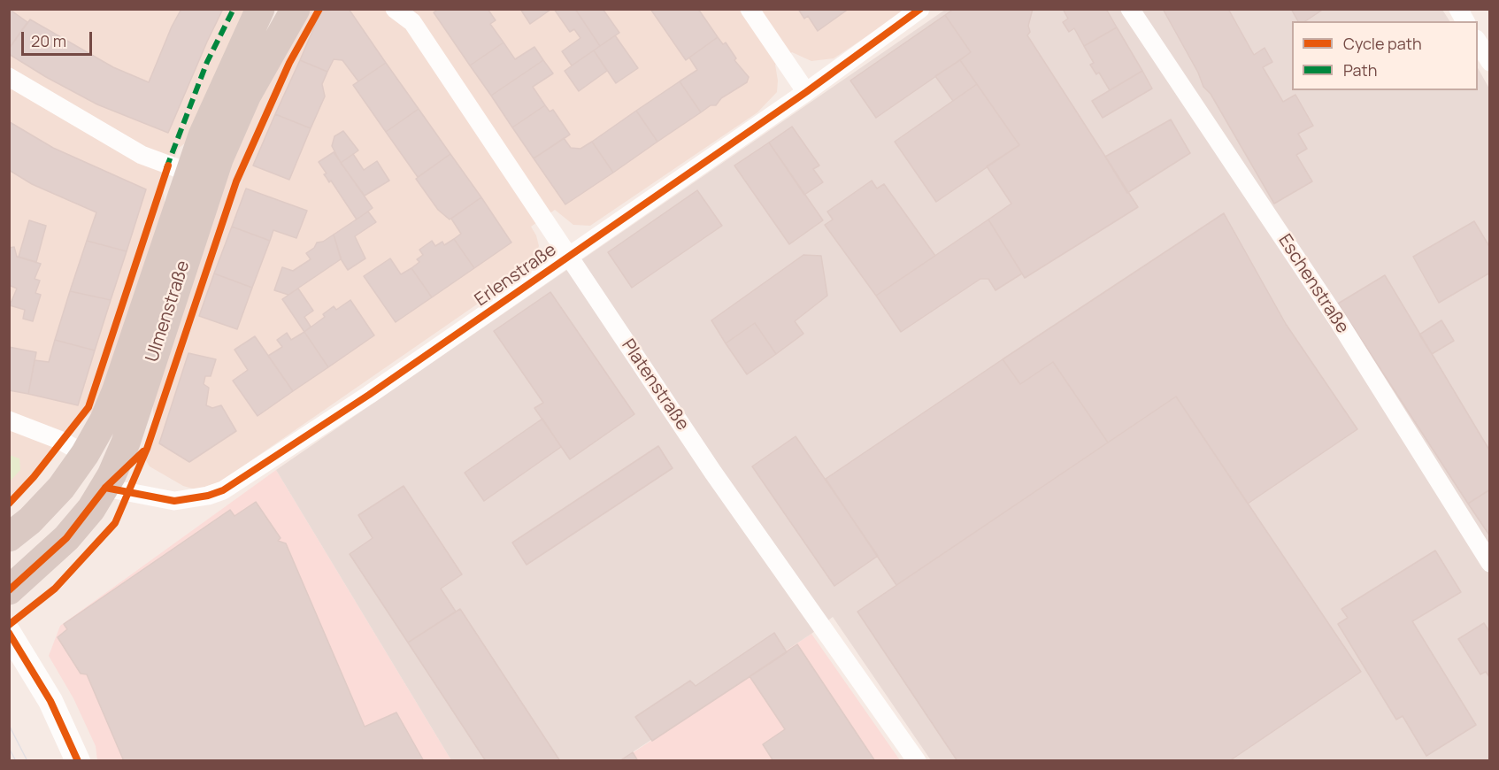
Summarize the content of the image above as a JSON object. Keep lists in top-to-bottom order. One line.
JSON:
{"streets":{"main road":["Ulmenstraße"],"street":["Erlenstraße","Eschenstraße","Platenstraße"]},"crossings":[["Erlenstraße","Ulmenstraße"],["Erlenstraße","Platenstraße"]],"legend":["Cycle path","Path"],"scale_bar":"20 m"}
